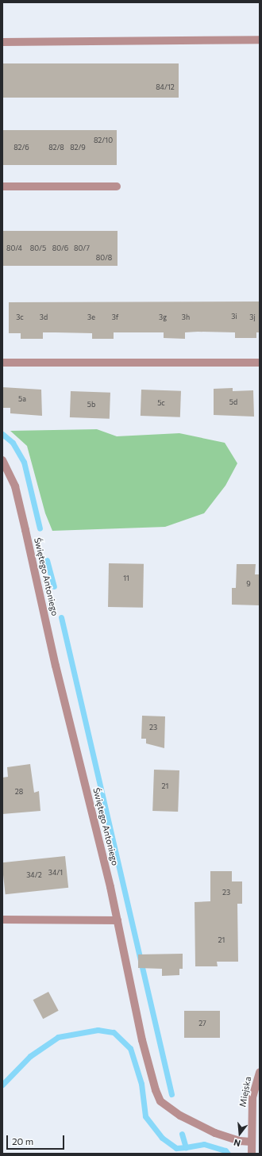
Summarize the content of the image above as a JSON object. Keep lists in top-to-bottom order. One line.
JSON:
{"streets":{"street":["Świętego Antoniego","Miejska"]},"crossings":[["Świętego Antoniego","Miejska"]],"house_numbers":["84/12","82/10","82/6","82/8","82/9","80/4","80/5","80/6","80/7","80/8","3i","3c","3d","3e","3f","3g","3h","3j","5a","5d","5c","5b","11","9","23","21","28","34/1","34/2","23","21","27"],"scale_bar":"20 m","north":"bottom"}
